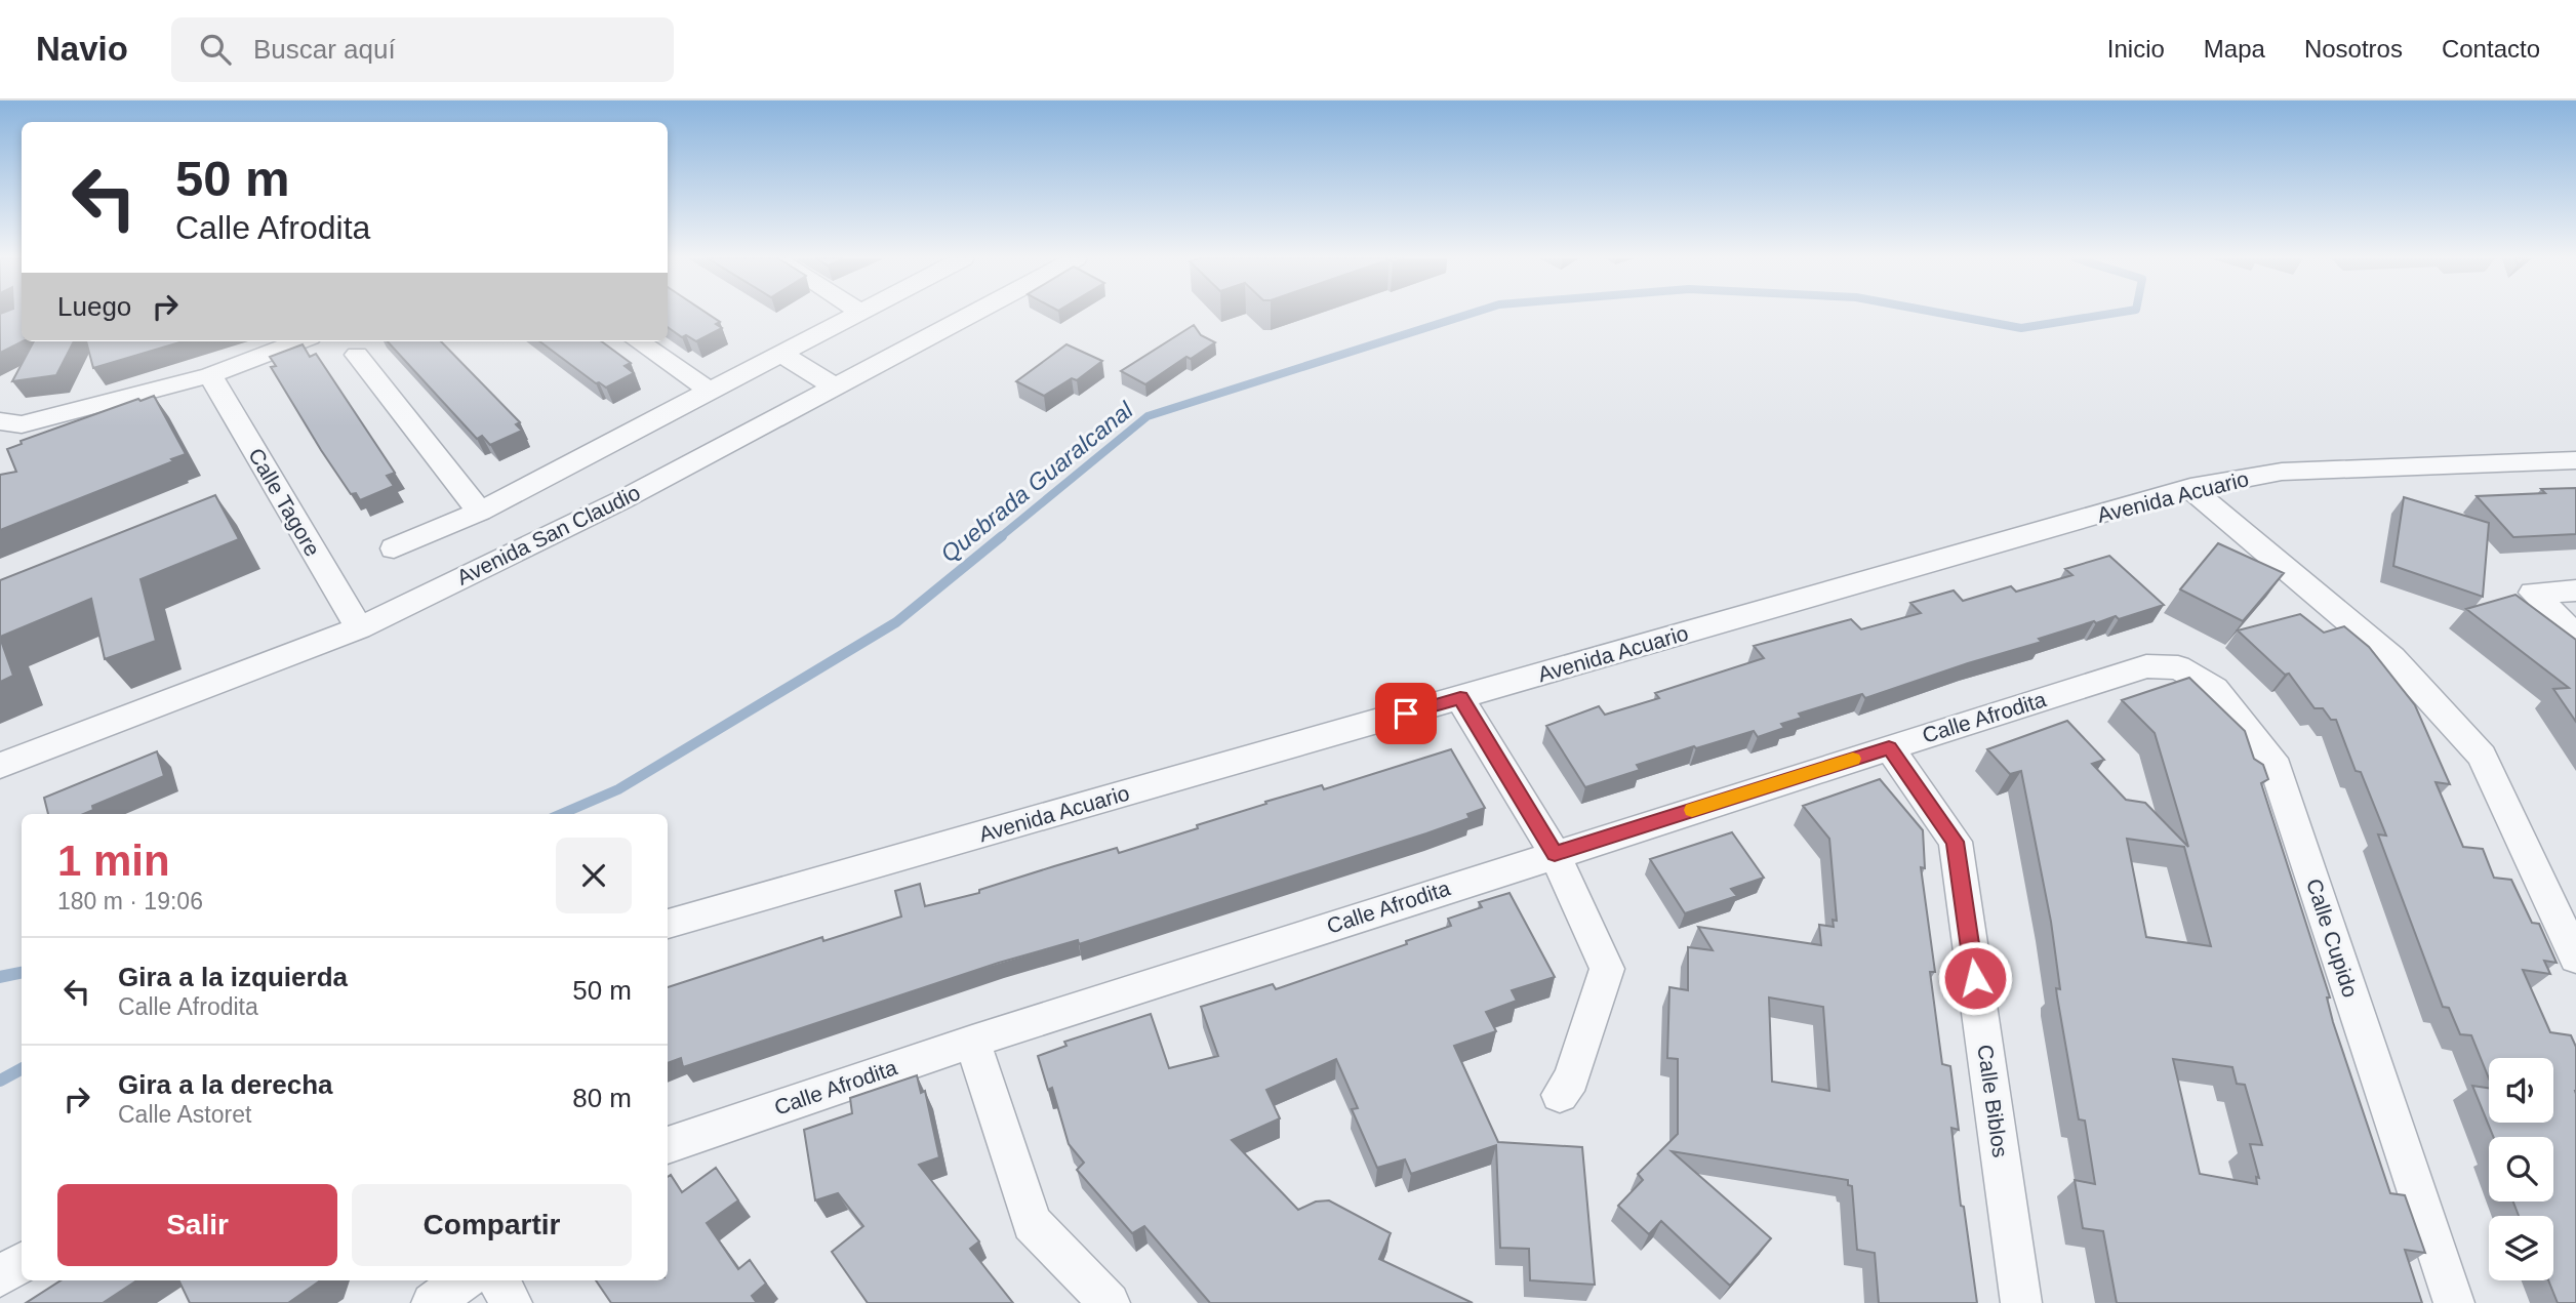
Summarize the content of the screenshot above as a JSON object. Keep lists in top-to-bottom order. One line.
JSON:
{"streets":{"street":["Avenida Acuario","Calle Tagore","Avenida San Claudio","Calle Afrodita","Calle Cupido","Calle Biblos"]},"crossings":[["Calle Tagore","Avenida San Claudio"],["Calle Afrodita","Calle Cupido"],["Calle Afrodita","Calle Biblos"]],"water":["Quebrada Guaralcanal"],"page":{"header":"Navio","search":"Buscar aquí","nav":["Inicio","Mapa","Nosotros","Contacto"],"turn":["50 m","Calle Afrodita"],"then":"Luego","heading":["1 min","180 m · 19:06"],"list":[{"name":"Gira a la izquierda","note":"Calle Afrodita","value":"50 m"},{"name":"Gira a la derecha","note":"Calle Astoret","value":"80 m"}],"buttons":["Salir","Compartir"]}}
